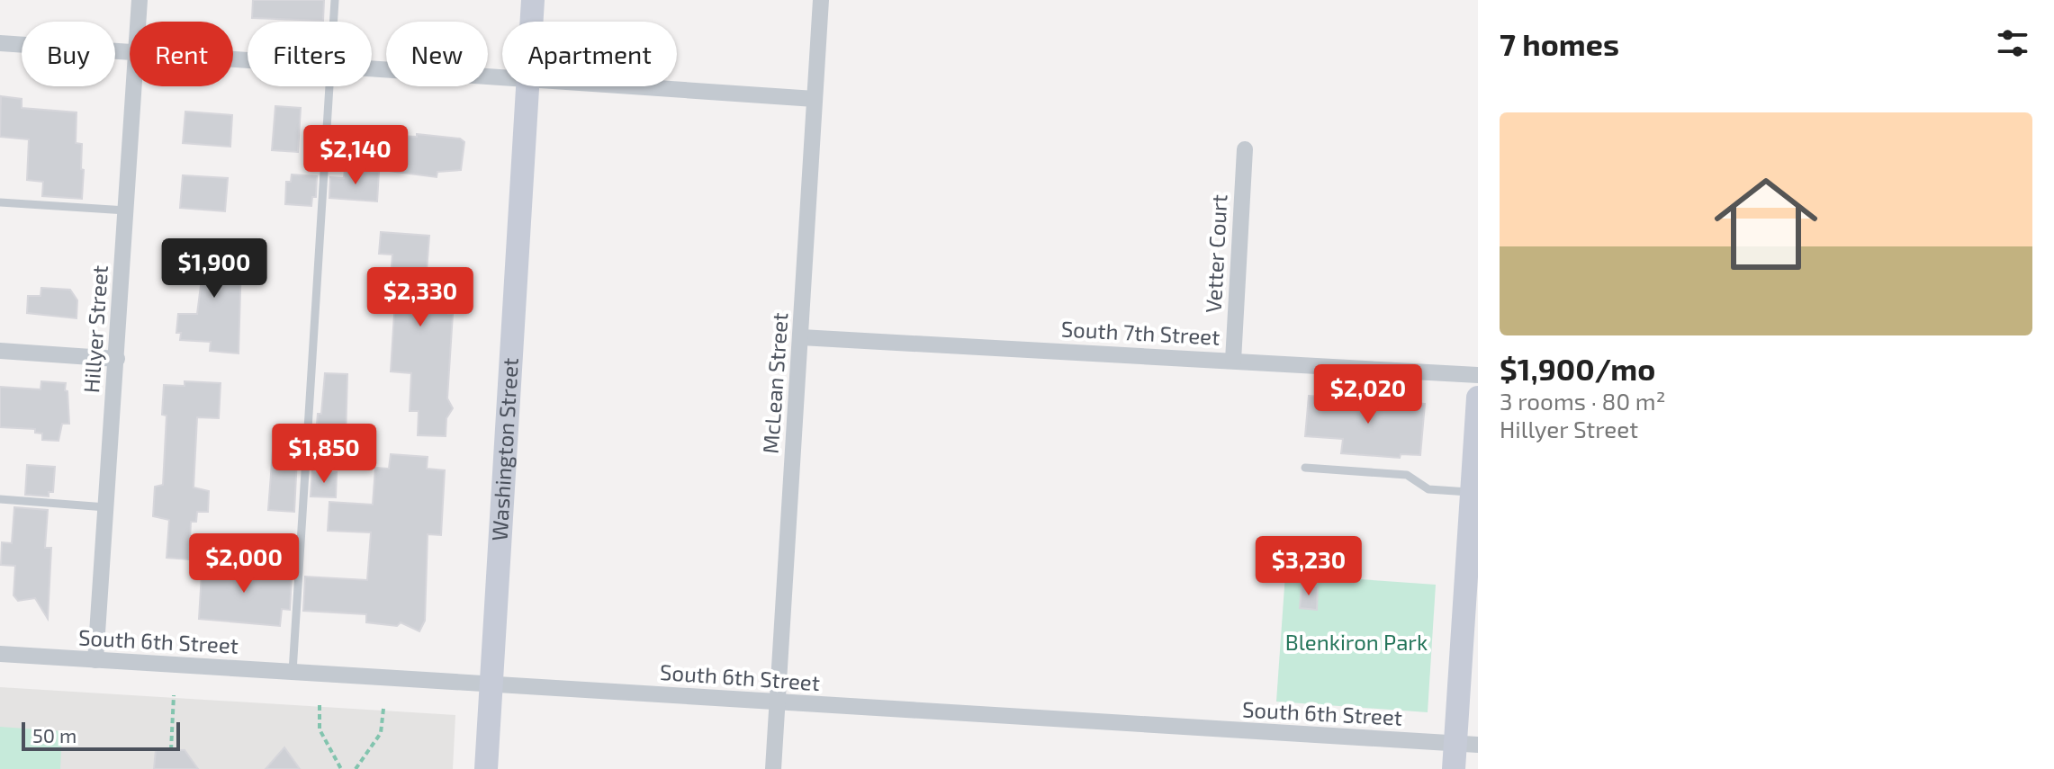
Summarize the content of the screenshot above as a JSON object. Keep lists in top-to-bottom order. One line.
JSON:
{"streets":{"street":["Vetter Court","Hillyer Street","South 7th Street","McLean Street","Washington Street","South 6th Street"]},"crossings":[["Vetter Court","South 7th Street"],["Hillyer Street","South 6th Street"],["South 7th Street","McLean Street"],["McLean Street","South 6th Street"],["Washington Street","South 6th Street"]],"parks":["Blenkiron Park"],"scale_bar":"50 m","page":{"heading":"7 homes","chip":["Buy","Rent","Filters","New","Apartment"],"list":[{"name":"$1,900/mo","note":"3 rooms · 80 m² · Hillyer Street"}],"price":["$2,140","$1,900","$2,330","$2,020","$1,850","$2,000","$3,230"],"scale":"50 m"}}
